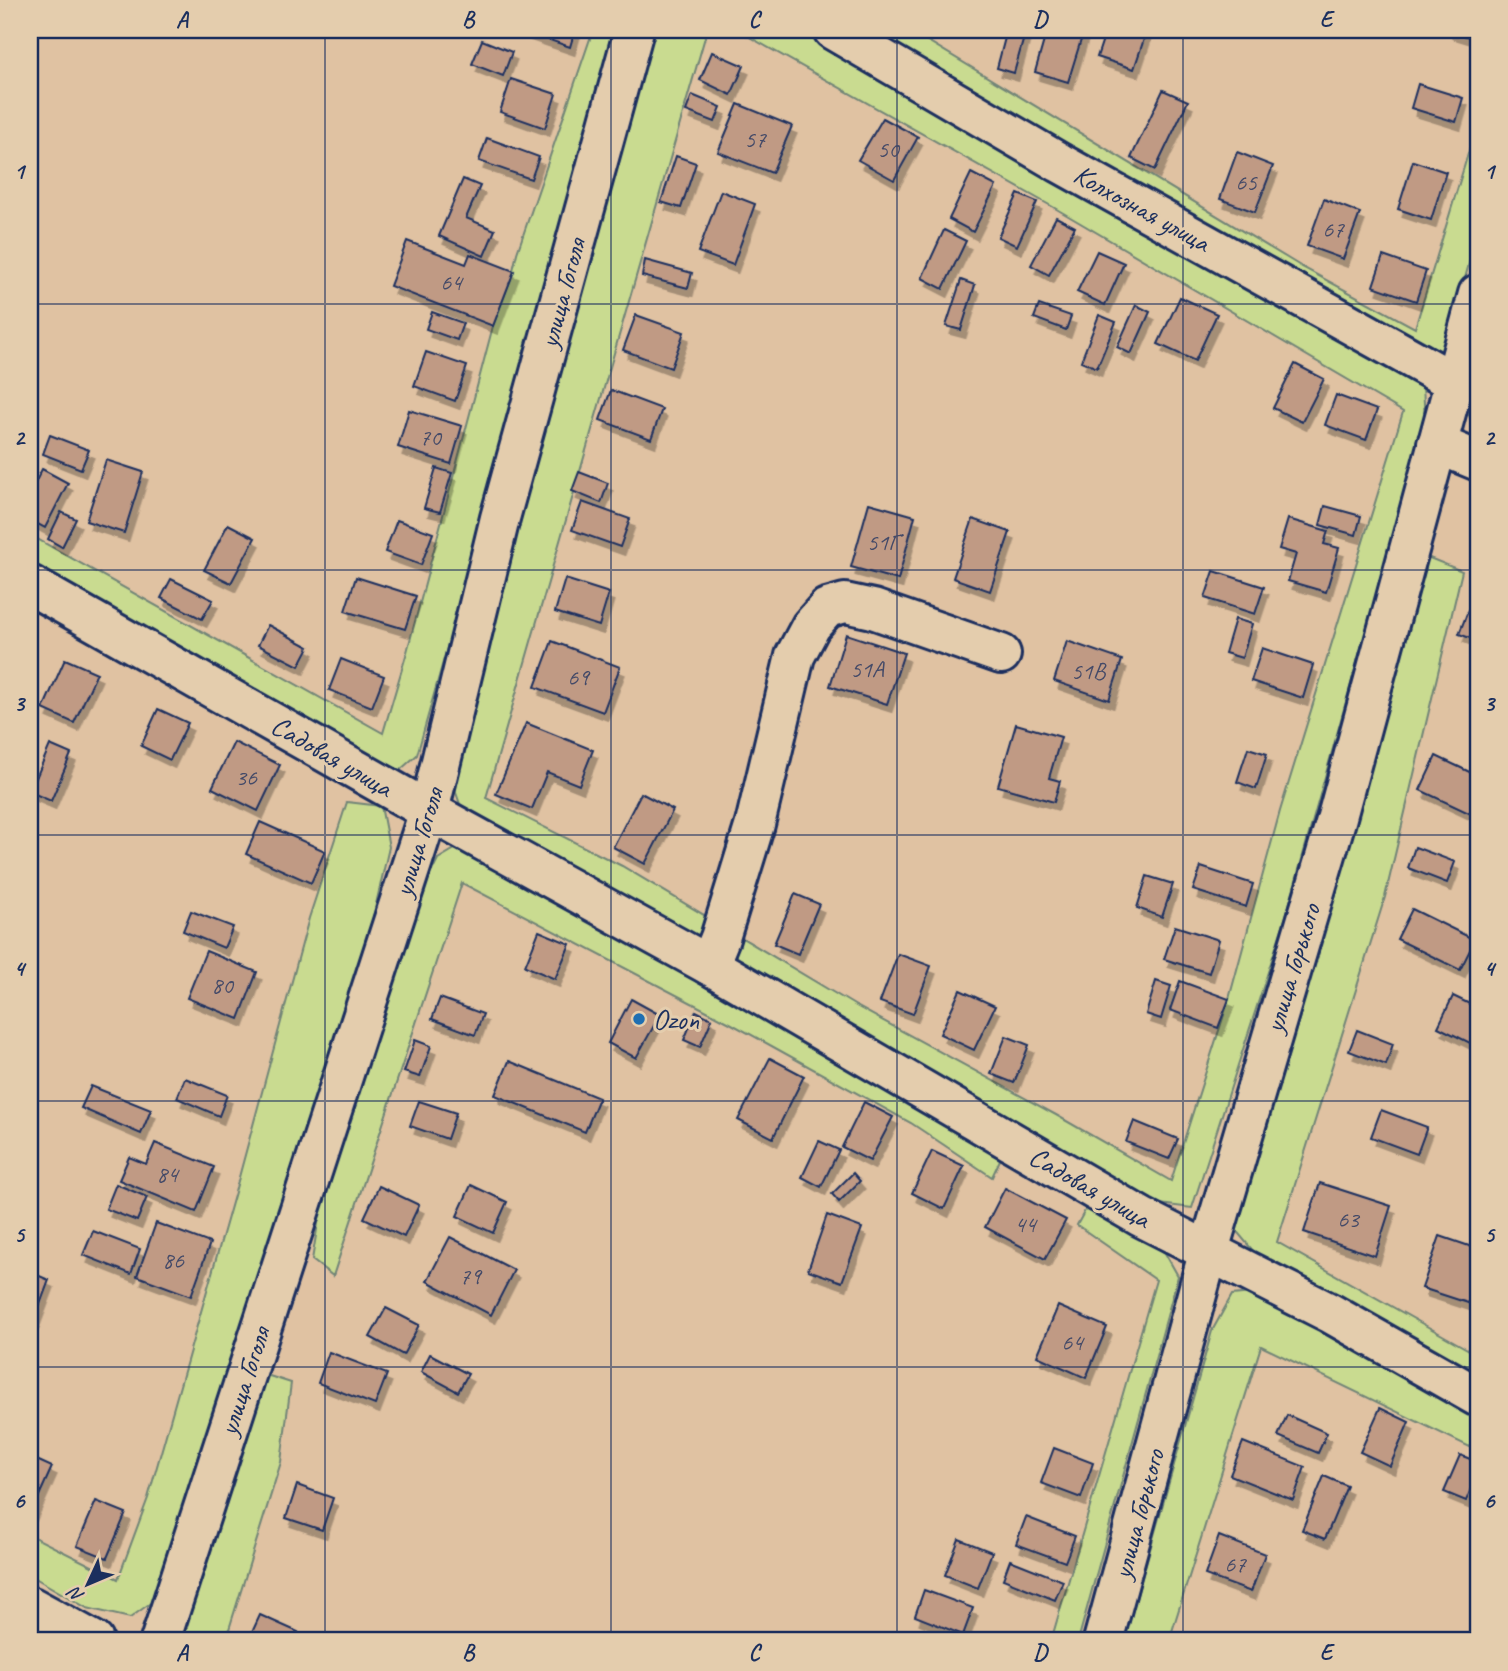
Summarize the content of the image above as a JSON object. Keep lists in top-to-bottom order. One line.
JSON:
{"streets":{"street":["Колхозная улица","улица Гоголя","Садовая улица","улица Горького"]},"crossings":[["Колхозная улица","улица Горького"],["улица Гоголя","Садовая улица"],["Садовая улица","улица Горького"]],"places":["Ozon"],"house_numbers":["57","50","65","67","64","70","51Г","51А","51В","69","36","80","84","63","44","86","79","64","67"],"north":"bottom left","grid":{"columns":["A","B","C","D","E"],"rows":["1","2","3","4","5","6"]}}
